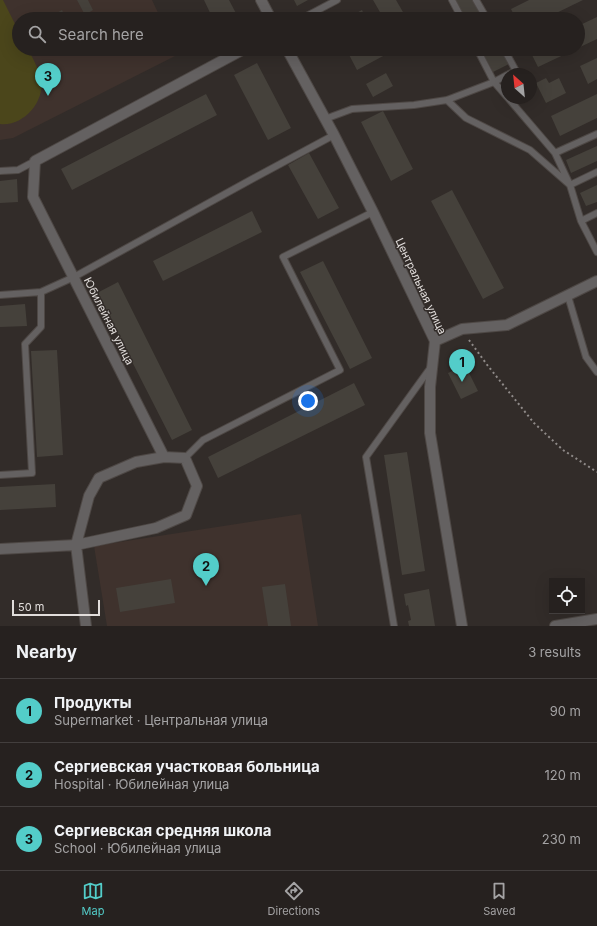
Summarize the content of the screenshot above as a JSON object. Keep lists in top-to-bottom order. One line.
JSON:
{"streets":{"street":["Центральная улица","Юбилейная улица"]},"scale_bar":"50 m","north":"top left","page":{"search":"Search here","pins":["3","1","2"],"scale":"50 m","heading":["Nearby","3 results"],"list":[{"mark":"1","name":"Продукты","note":"Supermarket · Центральная улица","value":"90 m"},{"mark":"2","name":"Сергиевская участковая больница","note":"Hospital · Юбилейная улица","value":"120 m"},{"mark":"3","name":"Сергиевская средняя школа","note":"School · Юбилейная улица","value":"230 m"}],"nav":["Map","Directions","Saved"]}}
